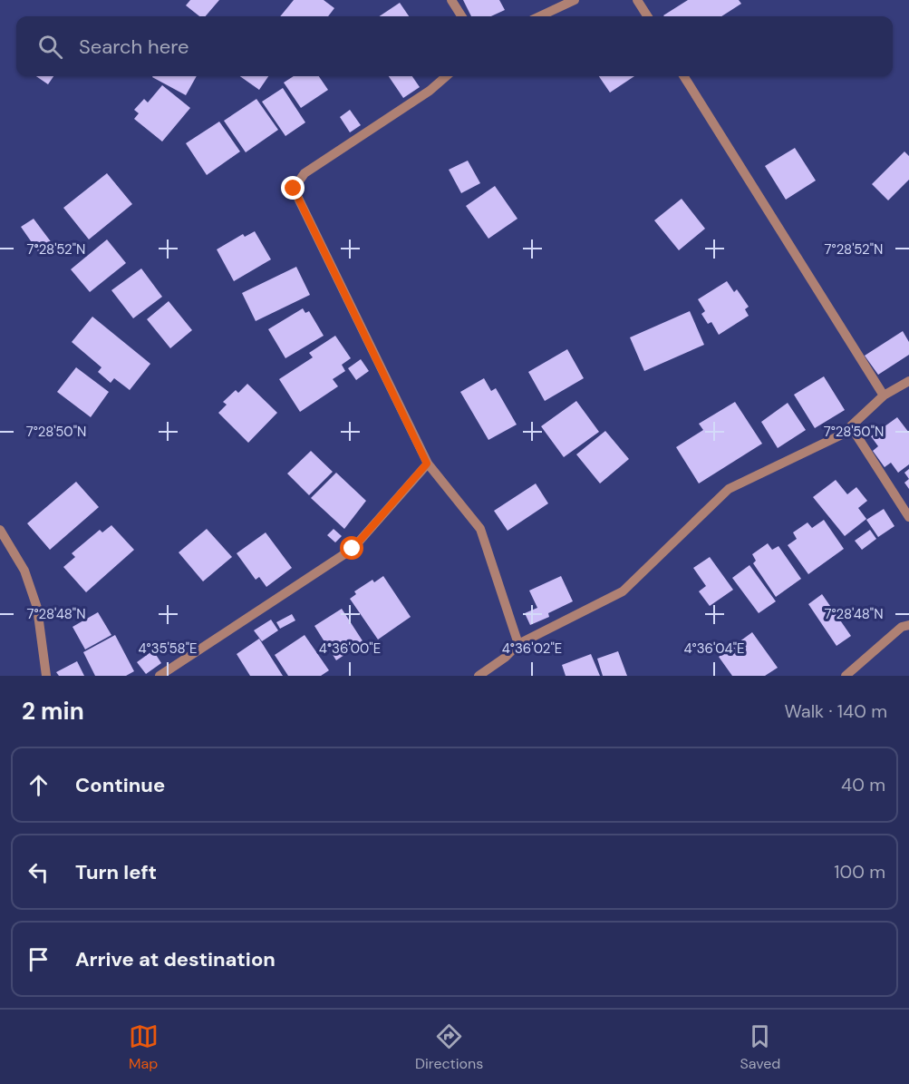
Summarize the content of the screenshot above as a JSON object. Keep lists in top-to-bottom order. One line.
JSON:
{"page":{"search":"Search here","heading":["2 min","Walk · 140 m"],"list":[["Continue","40 m"],["Turn left","100 m"],"Arrive at destination"],"nav":["Map","Directions","Saved"]},"coordinates":["7°28'52\"N","7°28'50\"N","7°28'48\"N","4°35'58\"E","4°36'00\"E","4°36'02\"E","4°36'04\"E"]}
